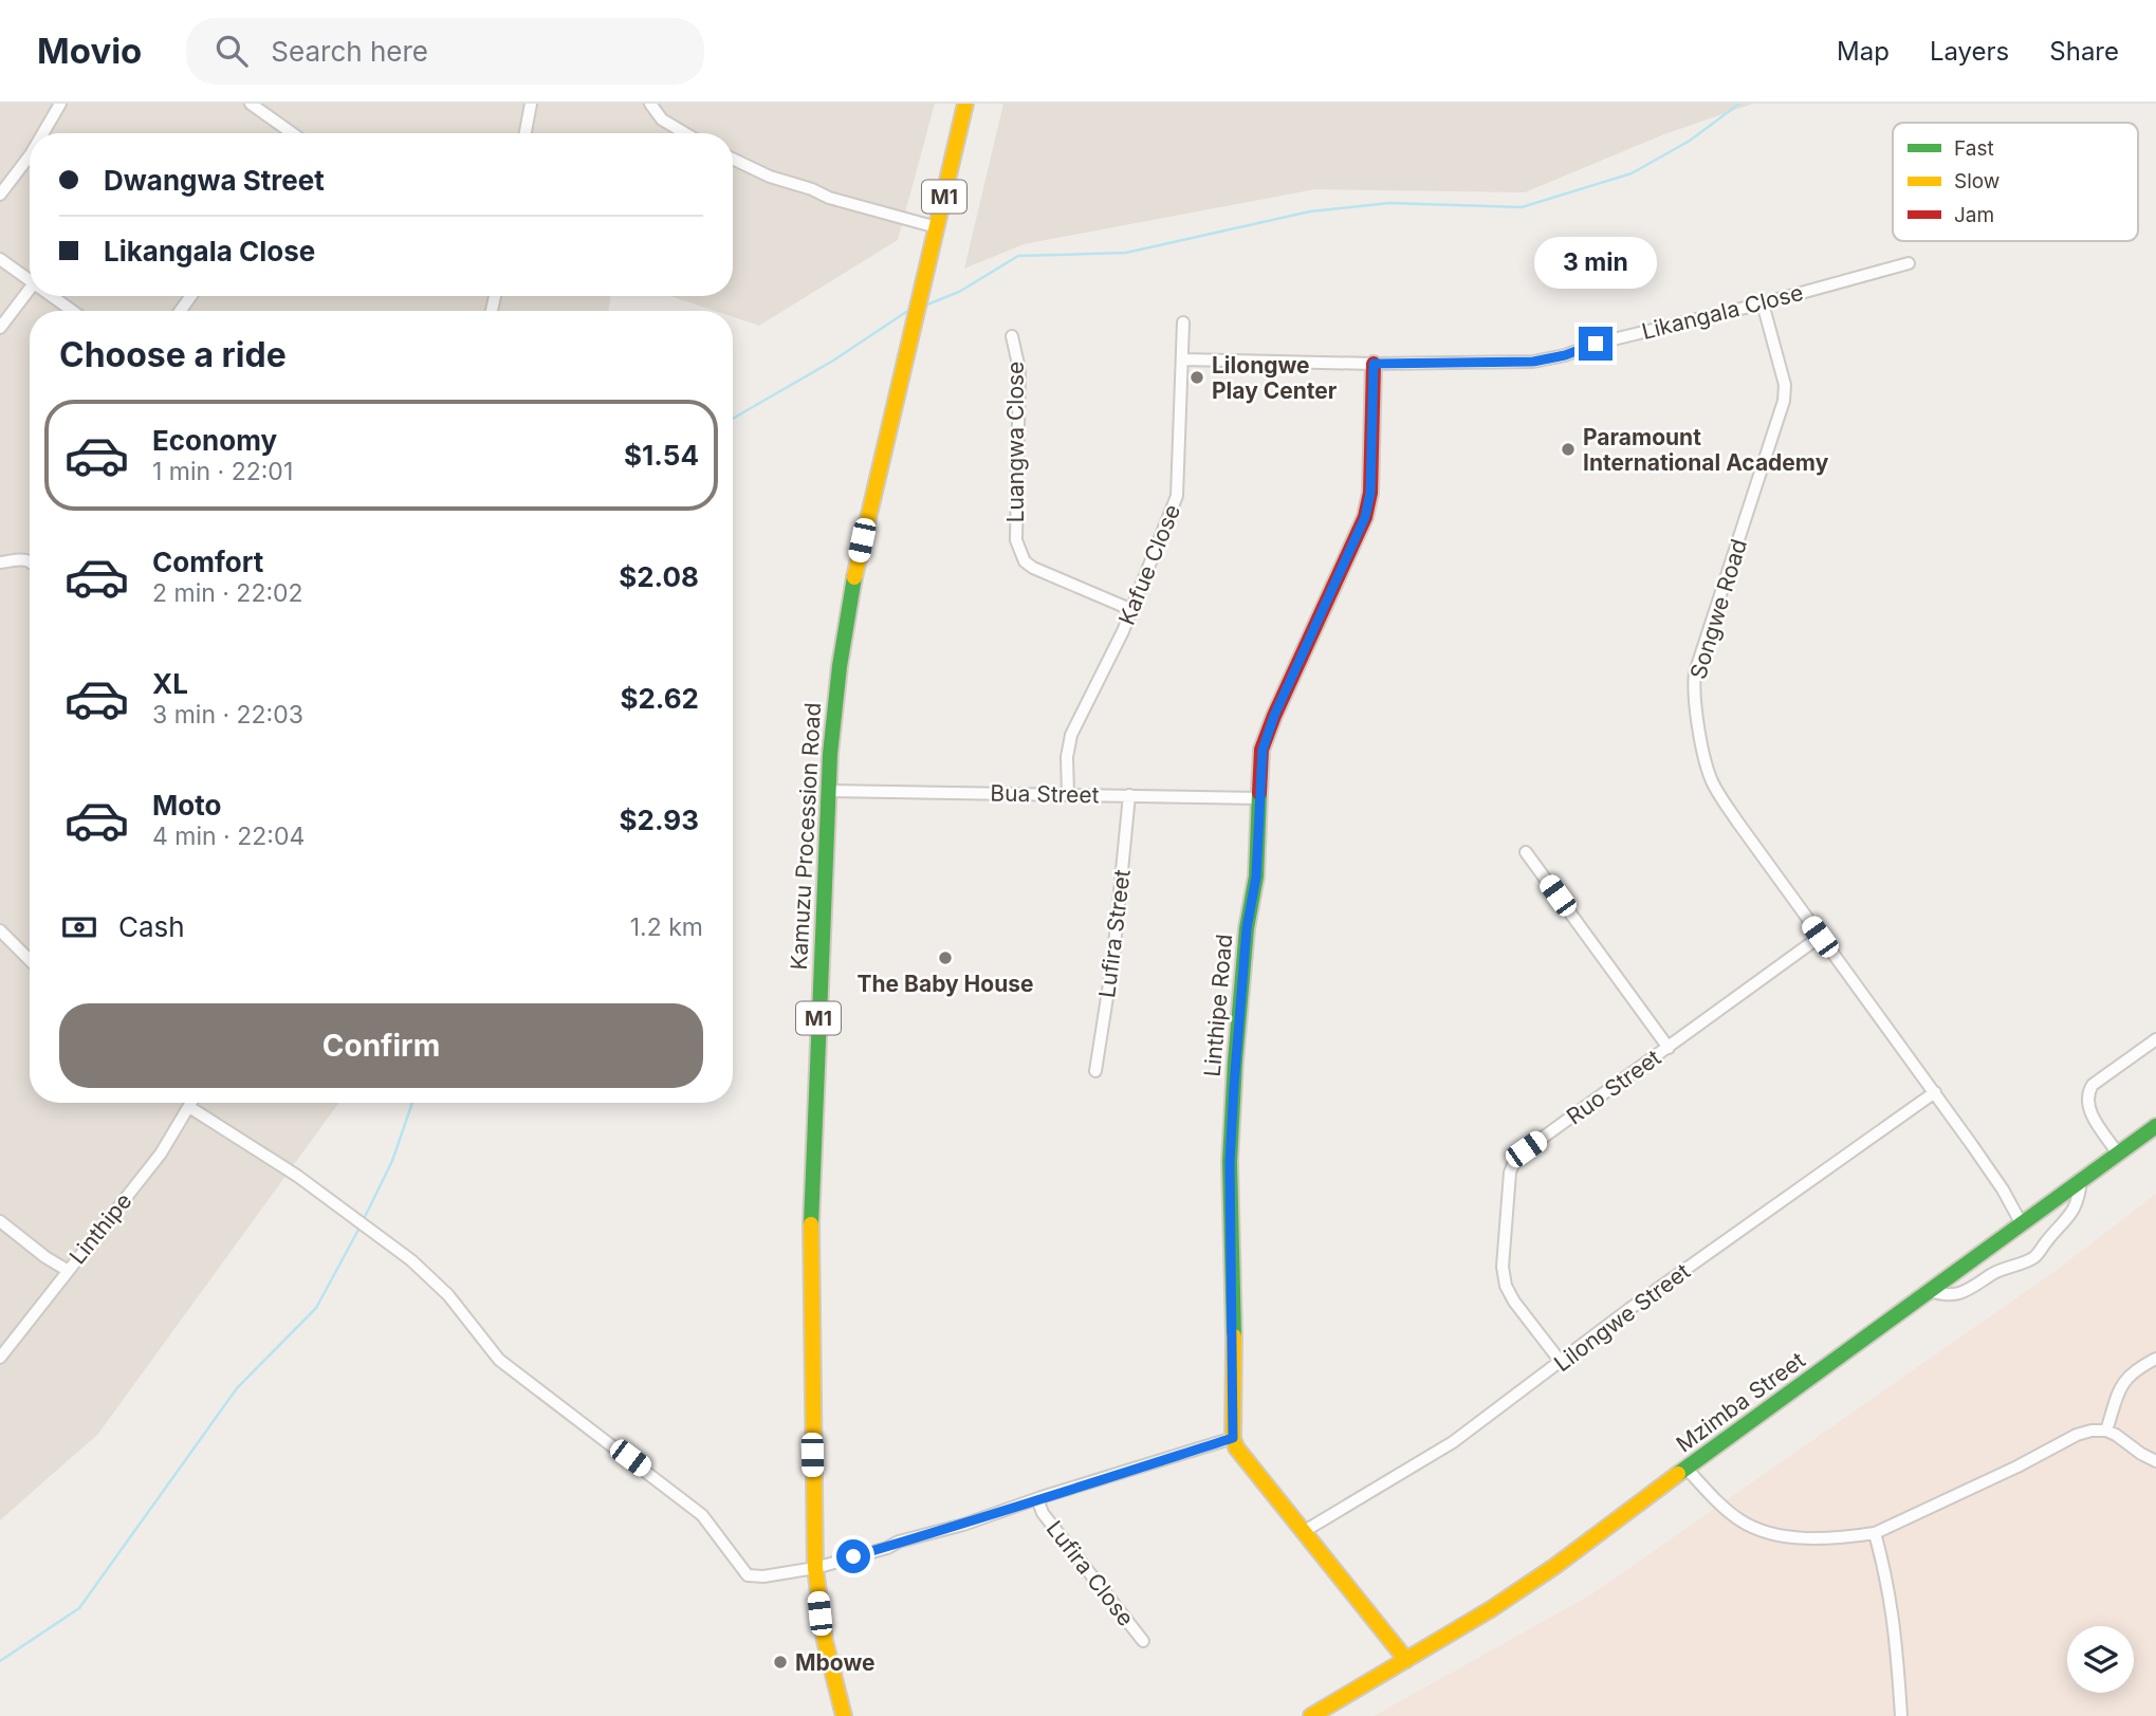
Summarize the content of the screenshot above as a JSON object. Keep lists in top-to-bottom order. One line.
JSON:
{"streets":{"main road":["M1","Kamuzu Procession Road","Linthipe Road","Mzimba Street"],"street":["Likangala Close","Luangwa Close","Kafue Close","Songwe Road","Bua Street","Lufira Street","Ruo Street","Linthipe","Lilongwe Street","Lufira Close"]},"crossings":[["Likangala Close","Kafue Close"],["Likangala Close","Songwe Road"],["Likangala Close","Linthipe Road"],["Luangwa Close","Kafue Close"],["Kafue Close","Bua Street"],["Songwe Road","Ruo Street"],["Songwe Road","Lilongwe Street"],["Songwe Road","Mzimba Street"],["Bua Street","Kamuzu Procession Road"],["Bua Street","Lufira Street"],["Bua Street","Linthipe Road"],["Ruo Street","Lilongwe Street"]],"places":["Lilongwe Play Center","Paramount International Academy","The Baby House","Mbowe"],"legend":["Fast","Slow","Jam"],"page":{"header":"Movio","search":"Search here","nav":["Map","Layers","Share"],"banner":["Dwangwa Street","Likangala Close"],"bubble":"3 min","heading":"Choose a ride","list":[{"name":"Economy","note":"1 min · 22:01","value":"$1.54"},{"name":"Comfort","note":"2 min · 22:02","value":"$2.08"},{"name":"XL","note":"3 min · 22:03","value":"$2.62"},{"name":"Moto","note":"4 min · 22:04","value":"$2.93"}],"pay":["Cash","1.2 km"],"buttons":"Confirm"}}
